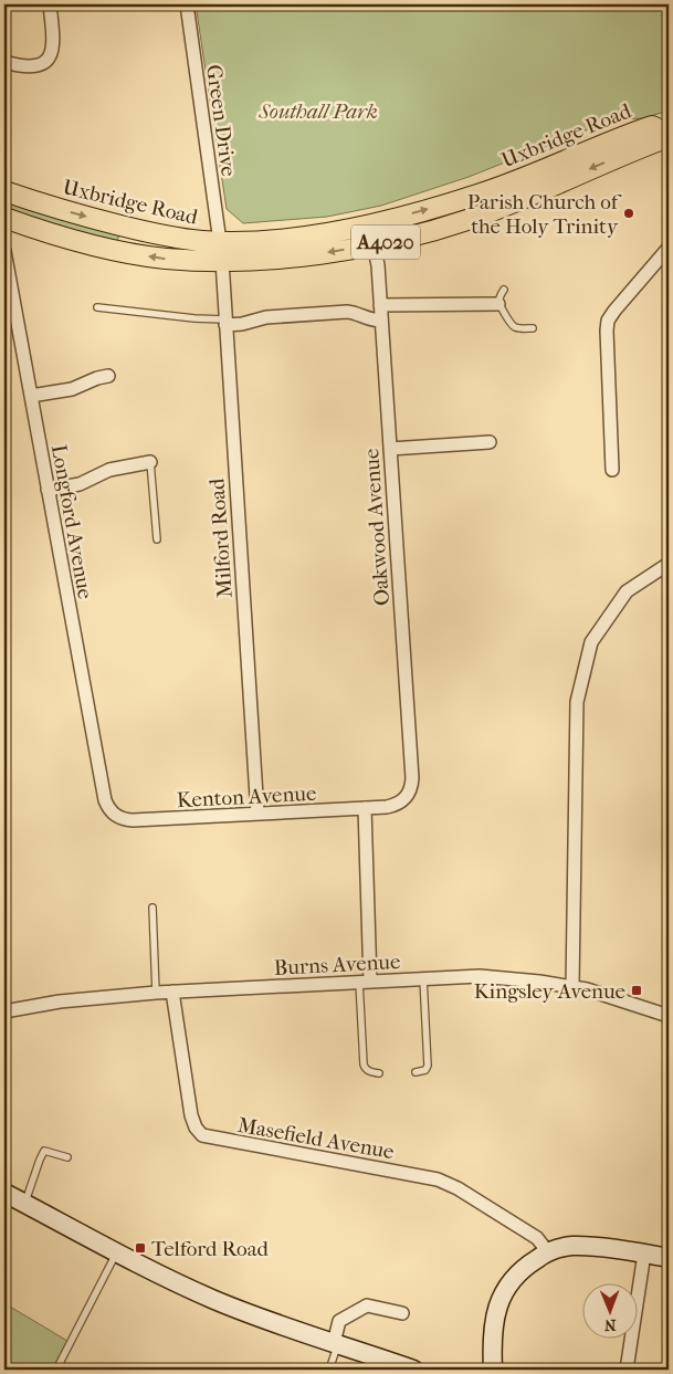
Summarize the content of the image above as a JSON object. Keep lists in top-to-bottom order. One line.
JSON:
{"streets":{"main road":["Uxbridge Road","A4020"],"street":["Green Drive","Longford Avenue","Oakwood Avenue","Milford Road","Kenton Avenue","Burns Avenue","Masefield Avenue"]},"crossings":[["Green Drive","Uxbridge Road"],["Green Drive","Milford Road"],["Uxbridge Road","Oakwood Avenue"],["Uxbridge Road","Milford Road"],["Longford Avenue","Kenton Avenue"],["Oakwood Avenue","Kenton Avenue"],["Milford Road","Kenton Avenue"],["Burns Avenue","Masefield Avenue"]],"parks":["Southall Park"],"places":{"other":["Parish Church of the Holy Trinity"],"transit":["Kingsley Avenue","Telford Road"]},"north":"bottom"}
